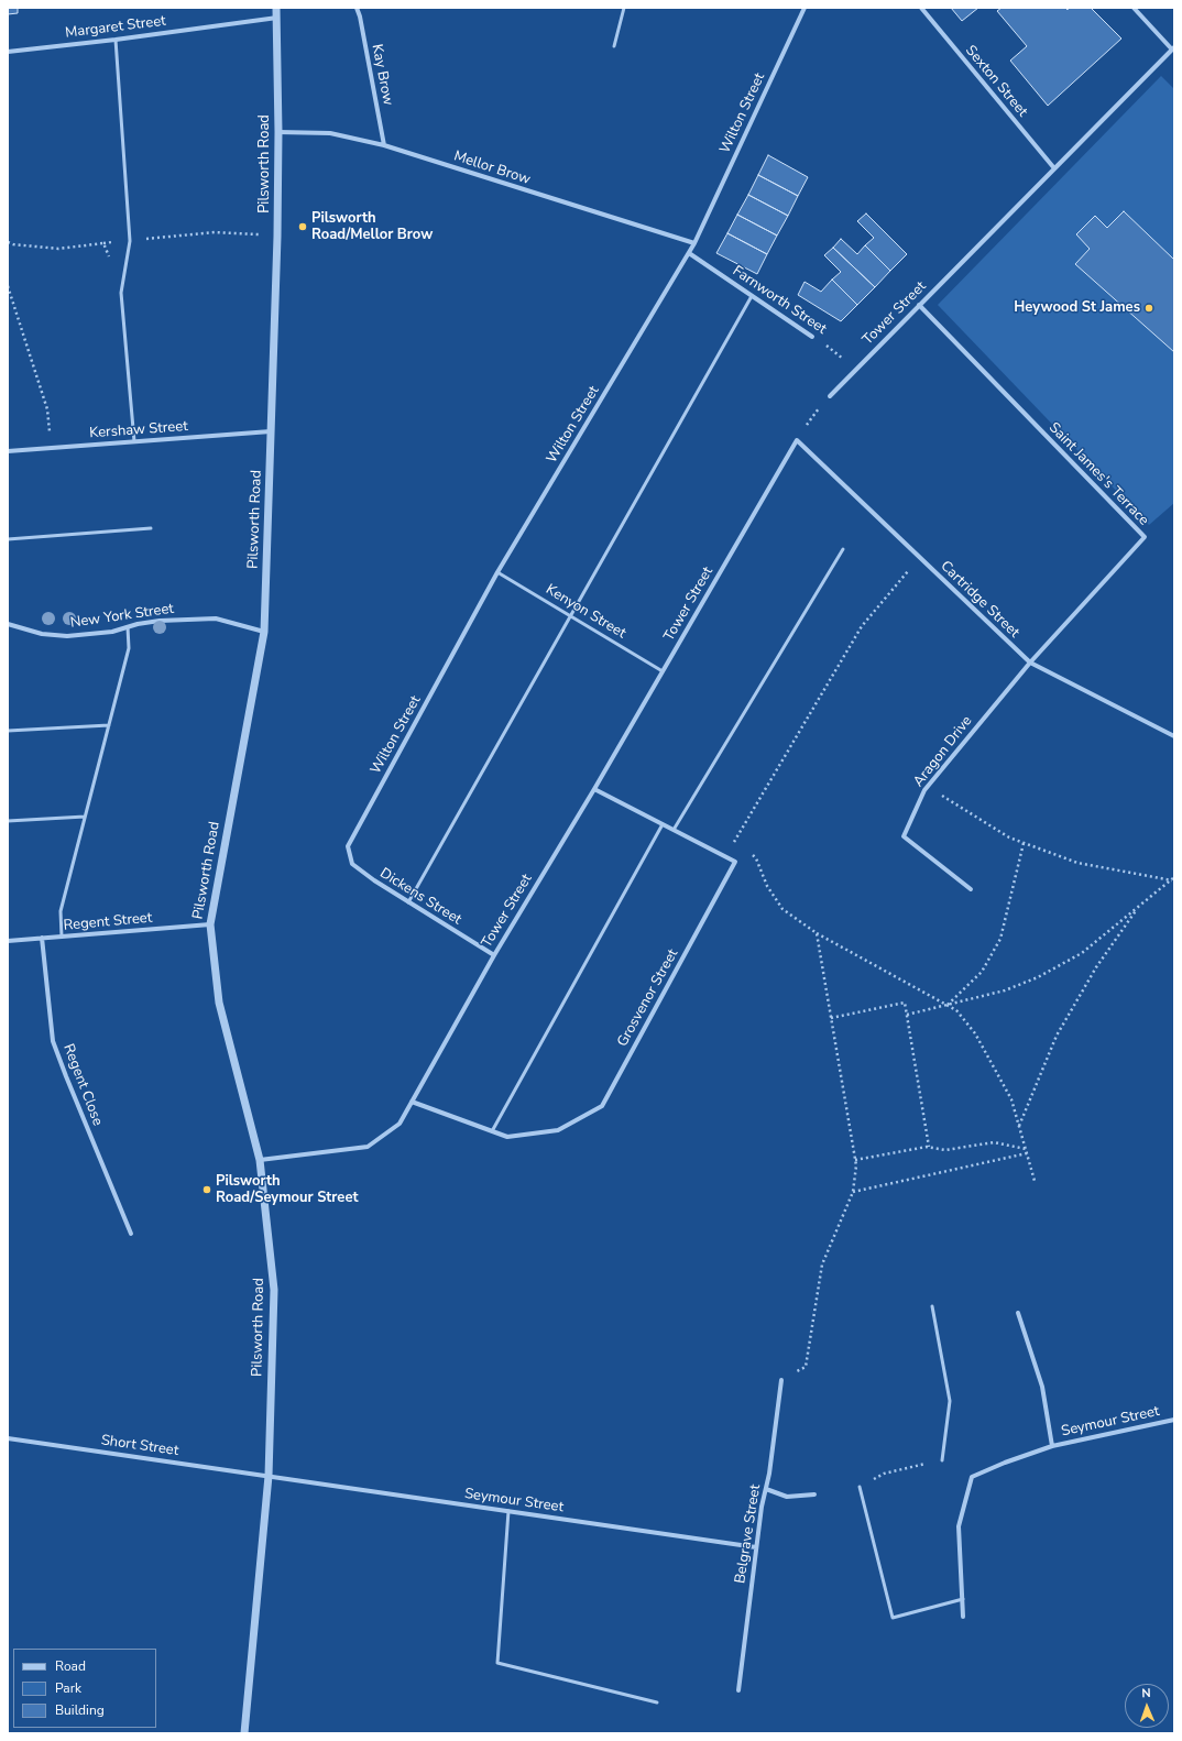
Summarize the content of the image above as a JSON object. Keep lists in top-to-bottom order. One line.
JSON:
{"streets":{"street":["Margaret Street","Kay Brow","Sexton Street","Wilton Street","Pilsworth Road","Mellor Brow","Farnworth Street","Tower Street","Kershaw Street","Saint James's Terrace","Cartridge Street","New York Street","Aragon Drive","Dickens Street","Regent Street","Grosvenor Street","Regent Close","Seymour Street","Short Street","Belgrave Street"],"lane":["Kenyon Street"]},"crossings":[["Margaret Street","Pilsworth Road"],["Kay Brow","Mellor Brow"],["Sexton Street","Tower Street"],["Wilton Street","Mellor Brow"],["Wilton Street","Farnworth Street"],["Wilton Street","Kenyon Street"],["Wilton Street","Dickens Street"],["Pilsworth Road","Mellor Brow"],["Pilsworth Road","Tower Street"],["Pilsworth Road","Kershaw Street"],["Pilsworth Road","New York Street"],["Pilsworth Road","Regent Street"],["Pilsworth Road","Seymour Street"],["Pilsworth Road","Short Street"],["Farnworth Street","Tower Street"],["Tower Street","Saint James's Terrace"],["Tower Street","Cartridge Street"],["Tower Street","Kenyon Street"],["Tower Street","Dickens Street"],["Tower Street","Grosvenor Street"],["Saint James's Terrace","Cartridge Street"],["Saint James's Terrace","Aragon Drive"],["Cartridge Street","Aragon Drive"],["Regent Street","Regent Close"],["Seymour Street","Short Street"],["Seymour Street","Belgrave Street"]],"places":["Pilsworth Road/Mellor Brow","Heywood St James","Pilsworth Road/Seymour Street"],"legend":["Road","Park","Building"],"north":"top"}
